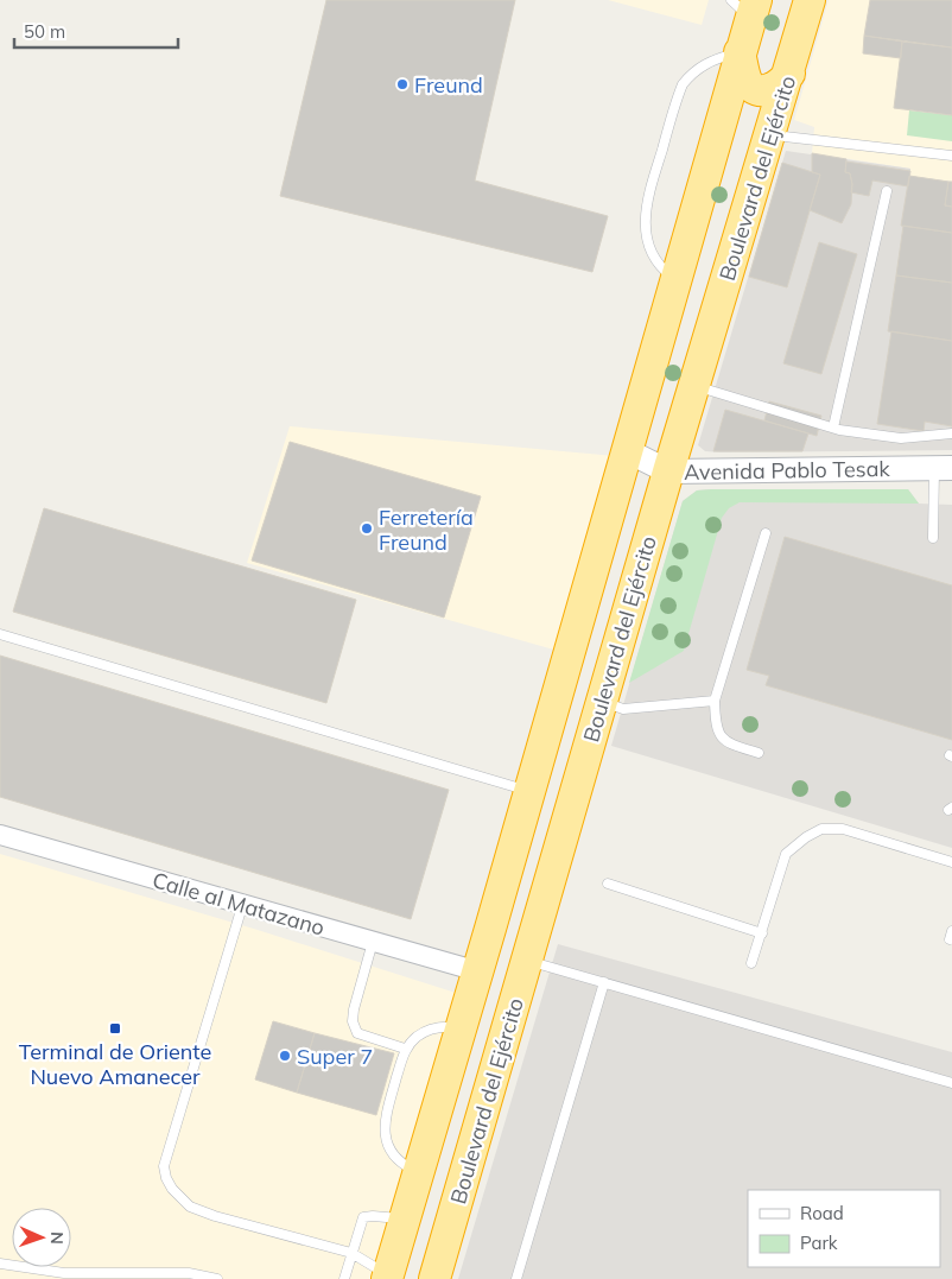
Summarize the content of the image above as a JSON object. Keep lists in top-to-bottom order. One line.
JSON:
{"streets":{"highway":["Boulevard del Ejército"],"street":["Avenida Pablo Tesak","Calle al Matazano"]},"crossings":[["Boulevard del Ejército","Avenida Pablo Tesak"]],"places":{"other":["Freund","Ferretería Freund","Super 7"],"transit":["Terminal de Oriente Nuevo Amanecer"]},"legend":["Road","Park"],"scale_bar":"50 m","north":"right"}
